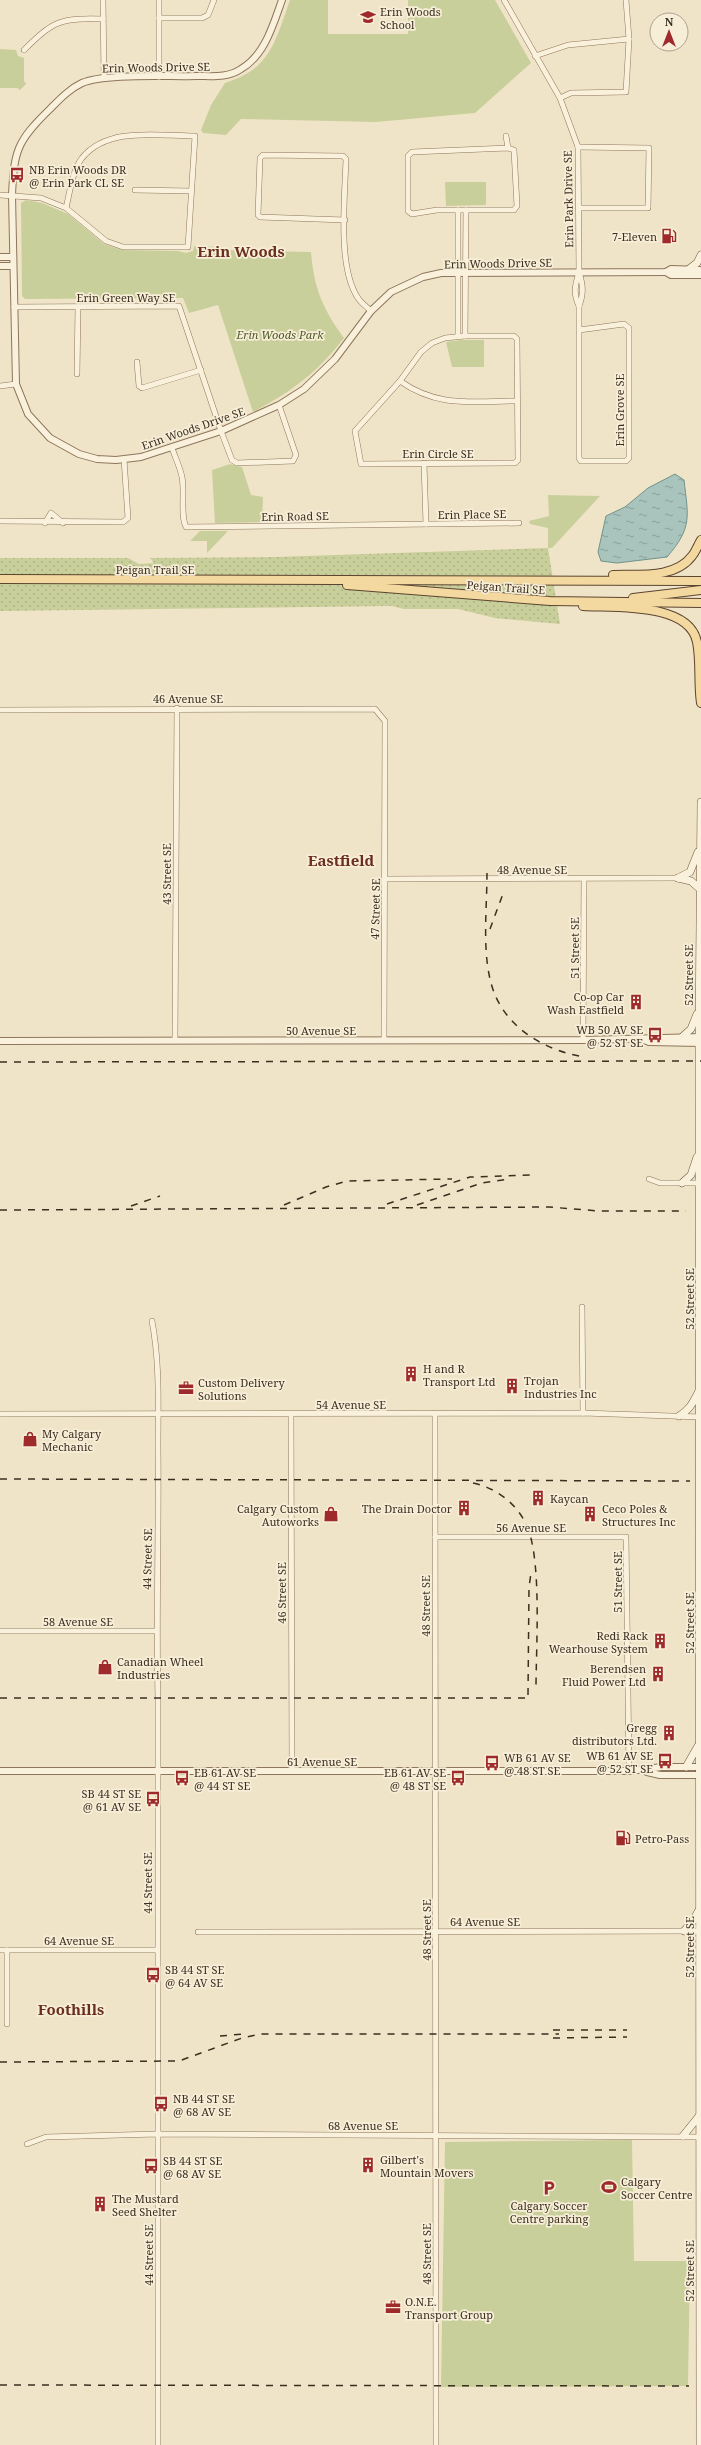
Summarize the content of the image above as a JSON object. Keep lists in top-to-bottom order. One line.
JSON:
{"streets":{"main road":["Peigan Trail SE","52 Street SE"],"street":["Erin Woods Drive SE","Erin Park Drive SE","Erin Green Way SE","Erin Grove SE","Erin Circle SE","Erin Place SE","Erin Road SE","46 Avenue SE","48 Avenue SE","43 Street SE","47 Street SE","51 Street SE","50 Avenue SE","54 Avenue SE","56 Avenue SE","44 Street SE","46 Street SE","48 Street SE","58 Avenue SE","61 Avenue SE","64 Avenue SE","68 Avenue SE"]},"crossings":[["Erin Woods Drive SE","Erin Park Drive SE"],["Erin Woods Drive SE","Erin Green Way SE"],["Erin Woods Drive SE","Erin Grove SE"],["Erin Woods Drive SE","Erin Road SE"],["Erin Park Drive SE","Erin Grove SE"],["Erin Place SE","Erin Road SE"],["46 Avenue SE","43 Street SE"],["46 Avenue SE","47 Street SE"],["48 Avenue SE","47 Street SE"],["48 Avenue SE","51 Street SE"],["43 Street SE","50 Avenue SE"],["47 Street SE","50 Avenue SE"],["51 Street SE","50 Avenue SE"],["51 Street SE","56 Avenue SE"],["51 Street SE","61 Avenue SE"],["52 Street SE","50 Avenue SE"],["52 Street SE","54 Avenue SE"],["52 Street SE","61 Avenue SE"],["52 Street SE","64 Avenue SE"],["52 Street SE","68 Avenue SE"],["54 Avenue SE","44 Street SE"],["54 Avenue SE","46 Street SE"],["54 Avenue SE","48 Street SE"],["56 Avenue SE","48 Street SE"],["44 Street SE","58 Avenue SE"],["44 Street SE","61 Avenue SE"],["44 Street SE","64 Avenue SE"],["44 Street SE","68 Avenue SE"],["46 Street SE","61 Avenue SE"],["48 Street SE","61 Avenue SE"],["48 Street SE","64 Avenue SE"],["48 Street SE","68 Avenue SE"]],"districts":["Erin Woods","Eastfield","Foothills"],"parks":["Erin Woods Park"],"places":{"school or university":["Erin Woods School"],"bus stop":["NB Erin Woods DR @ Erin Park CL SE","WB 50 AV SE @ 52 ST SE","WB 61 AV SE @ 52 ST SE","WB 61 AV SE @ 48 ST SE","EB 61 AV SE @ 44 ST SE","EB 61 AV SE @ 48 ST SE","SB 44 ST SE @ 61 AV SE","SB 44 ST SE @ 64 AV SE","NB 44 ST SE @ 68 AV SE","SB 44 ST SE @ 68 AV SE"],"fuel station":["7-Eleven","Petro-Pass"],"building":["Co-op Car Wash Eastfield","H and R Transport Ltd","Trojan Industries Inc","Kaycan","The Drain Doctor","Ceco Poles & Structures Inc","Redi Rack Wearhouse System","Berendsen Fluid Power Ltd","Gregg distributors Ltd.","Gilbert's Mountain Movers","The Mustard Seed Shelter"],"office":["Custom Delivery Solutions","O.N.E. Transport Group"],"shop":["My Calgary Mechanic","Calgary Custom Autoworks","Canadian Wheel Industries"],"sports":["Calgary Soccer Centre"],"parking":["Calgary Soccer Centre parking"]},"north":"top"}
